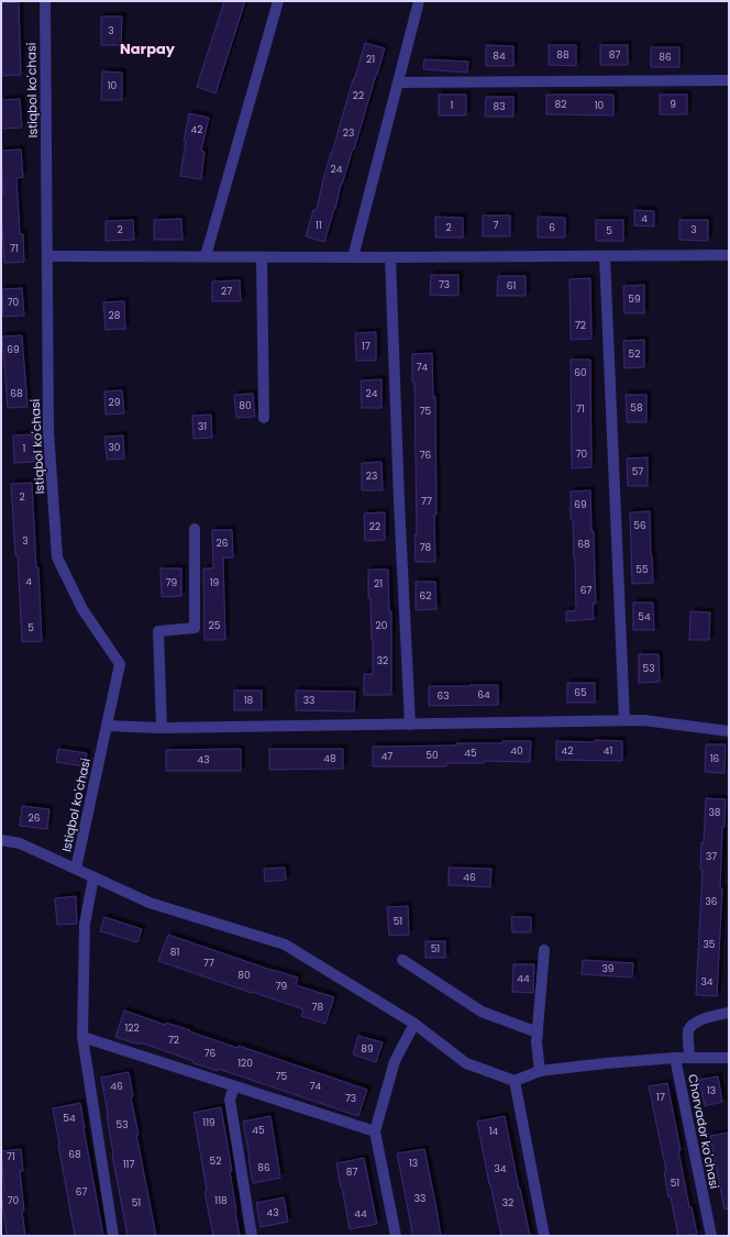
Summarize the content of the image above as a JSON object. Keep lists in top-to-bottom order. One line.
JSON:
{"streets":{"street":["Istiqbol ko'chasi","Chorvador ko'chasi"]},"districts":["Narpay"],"house_numbers":["3","88","87","84","86","21","10","22","82","9","1","10","83","42","23","24","4","11","7","2","6","2","3","5","71","73","61","27","59","70","28","72","17","69","52","74","60","68","24","29","80","58","71","75","31","30","1","70","76","57","23","2","77","69","56","22","3","26","68","78","55","4","79","19","21","67","62","54","25","20","5","32","53","65","64","63","18","33","40","42","41","45","50","47","48","16","43","38","26","37","46","36","51","35","51","81","77","39","80","44","34","79","78","122","72","89","76","120","75","46","74","13","17","73","54","119","53","45","14","68","71","52","13","117","86","34","87","51","67","33","70","118","51","32","43","44"]}
